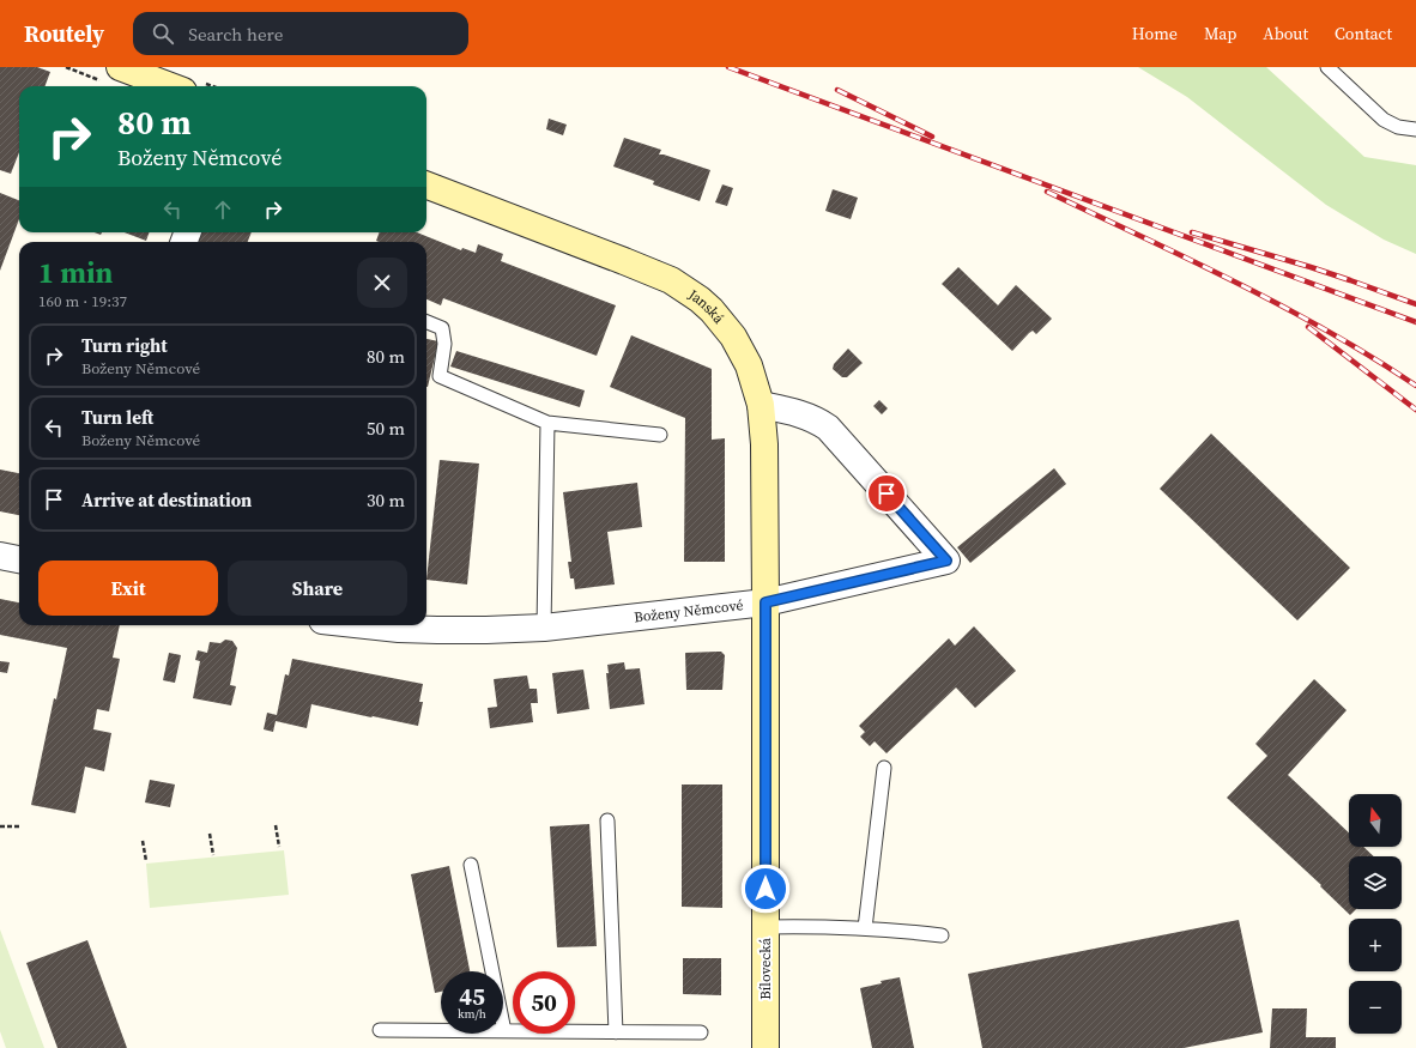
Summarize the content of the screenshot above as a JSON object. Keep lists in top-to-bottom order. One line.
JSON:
{"streets":{"main road":["Janská","Bílovecká"],"street":["Boženy Němcové"]},"crossings":[["Janská","Boženy Němcové"],["Janská","Bílovecká"],["Boženy Němcové","Bílovecká"]],"north":"top","page":{"header":"Routely","search":"Search here","nav":["Home","Map","About","Contact"],"turn":["80 m","Boženy Němcové"],"heading":["1 min","160 m · 19:37"],"list":[{"name":"Turn right","note":"Boženy Němcové","value":"80 m"},{"name":"Turn left","note":"Boženy Němcové","value":"50 m"},{"name":"Arrive at destination","value":"30 m"}],"buttons":["Exit","Share"],"map_buttons":["+","−"],"speed":"45 km/h","limit":"50"}}
